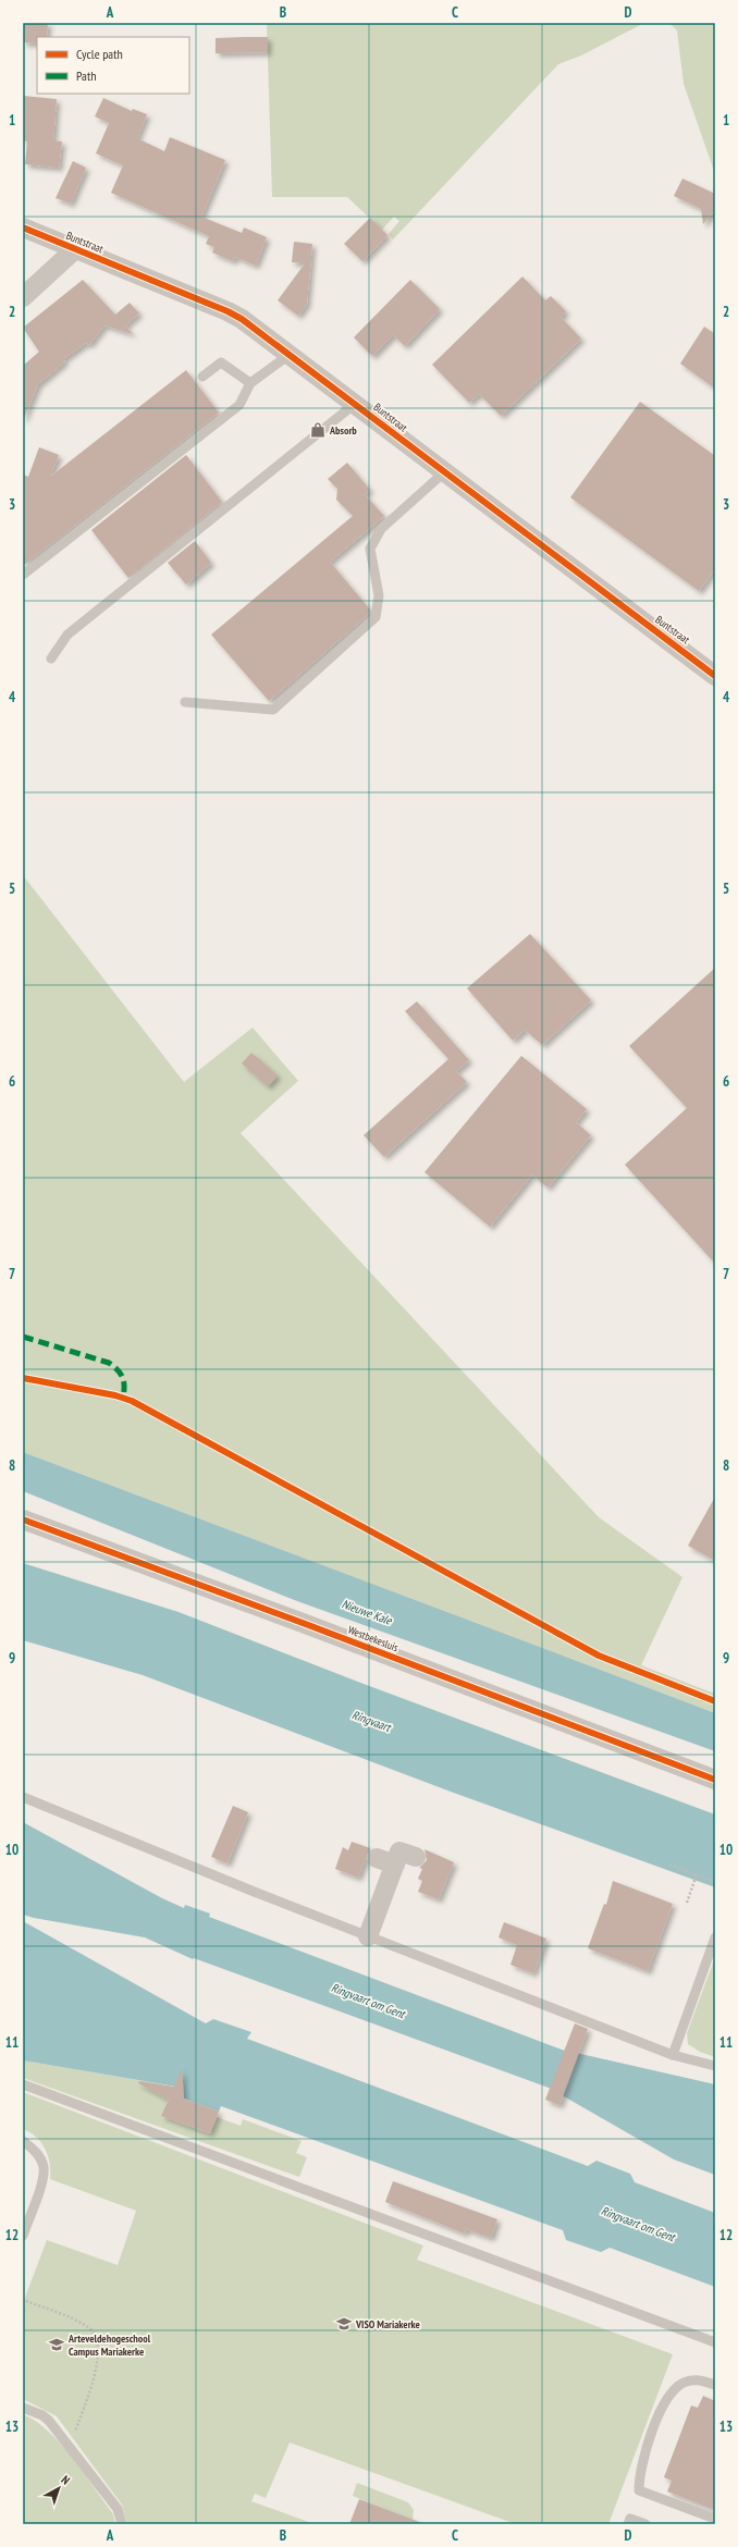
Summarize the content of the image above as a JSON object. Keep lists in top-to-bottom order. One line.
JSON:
{"streets":{"street":["Buntstraat","Westbekesluis"]},"water":["Nieuwe Kale","Ringvaart","Ringvaart om Gent"],"places":{"shop":["Absorb"],"school or university":["VISO Mariakerke","Arteveldehogeschool Campus Mariakerke"]},"legend":["Cycle path","Path"],"north":"top right","grid":{"columns":["A","B","C","D"],"rows":["1","2","3","4","5","6","7","8","9","10","11","12","13"]}}
